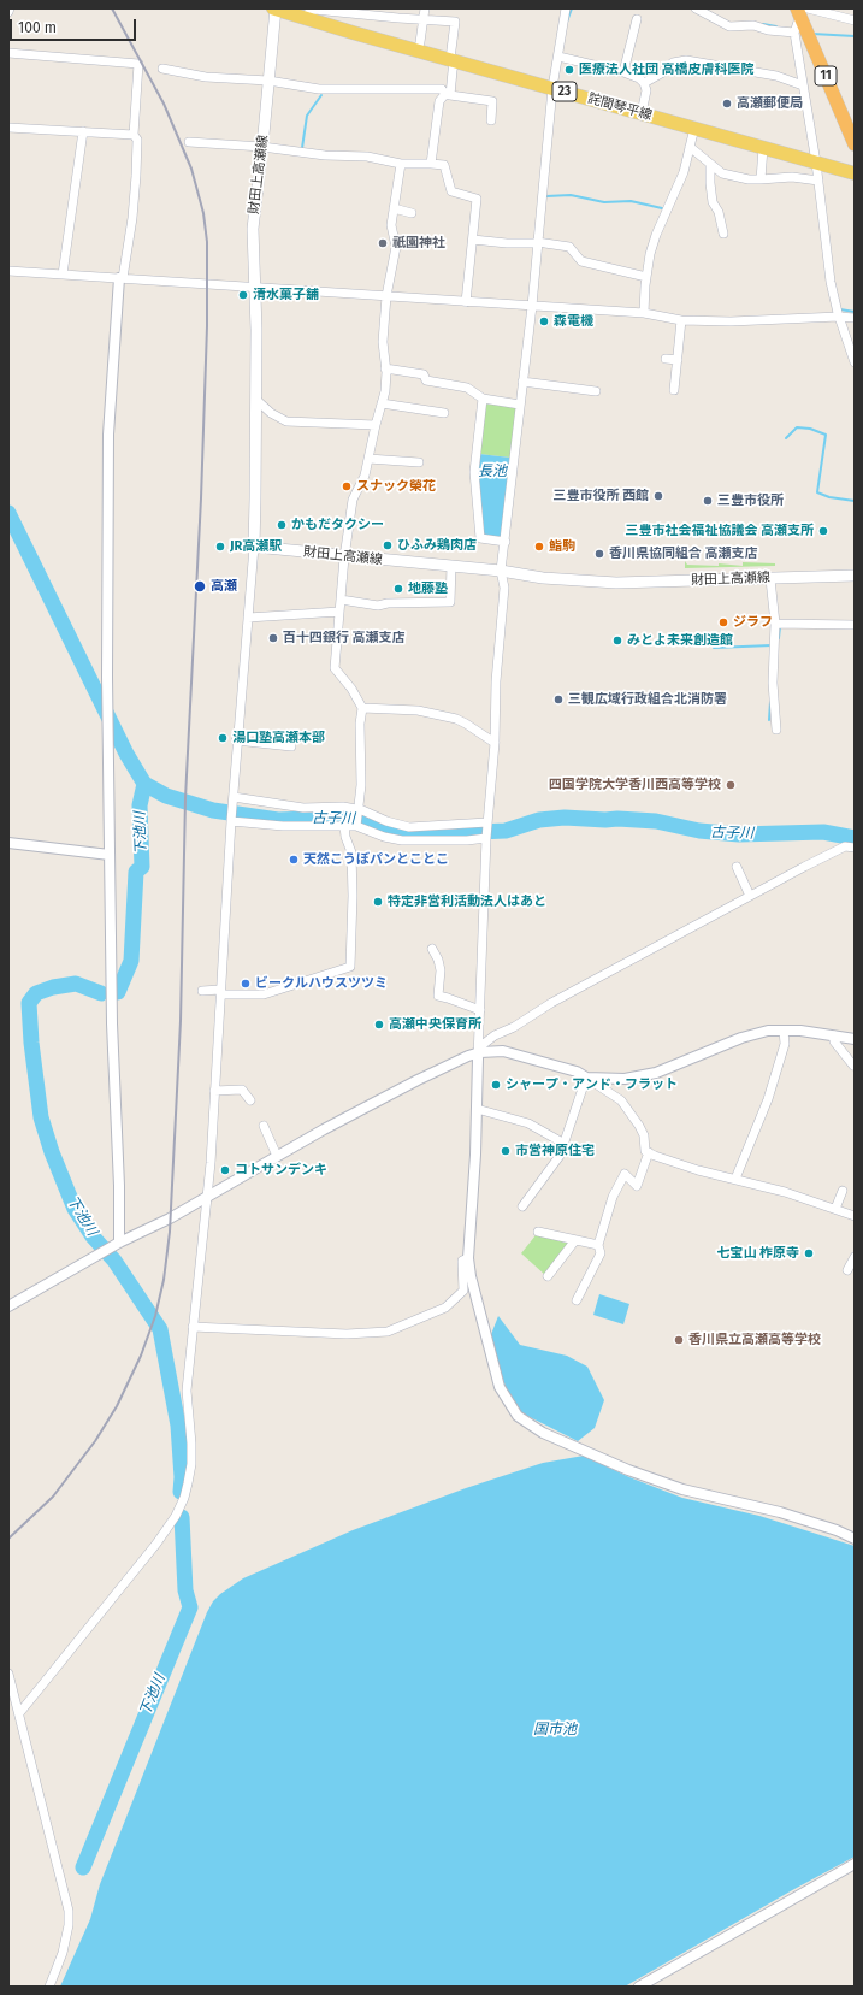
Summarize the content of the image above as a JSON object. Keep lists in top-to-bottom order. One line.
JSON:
{"streets":{"highway":["11"],"main road":["23","詫間琴平線","財田上高瀬線"]},"crossings":[["詫間琴平線","財田上高瀬線"]],"water":["長池","古子川","下池川","国市池"],"places":["医療法人社団 高橋皮膚科医院","高瀬郵便局","祇園神社","清水菓子舗","森電機","スナック榮花","三豊市役所 西館","三豊市役所","かもだタクシー","三豊市社会福祉協議会 高瀬支所","ひふみ鶏肉店","JR高瀬駅","鮨駒","香川県協同組合 高瀬支店","高瀬","地藤塾","ジラフ","百十四銀行 高瀬支店","みとよ未来創造館","三観広域行政組合北消防署","湯口塾高瀬本部","四国学院大学香川西高等学校","天然こうぼパンとことこ","特定非営利活動法人はあと","ビークルハウスツツミ","高瀬中央保育所","シャープ・アンド・フラット","市営神原住宅","コトサンデンキ","七宝山 柞原寺","香川県立高瀬高等学校"],"scale_bar":"100 m"}
